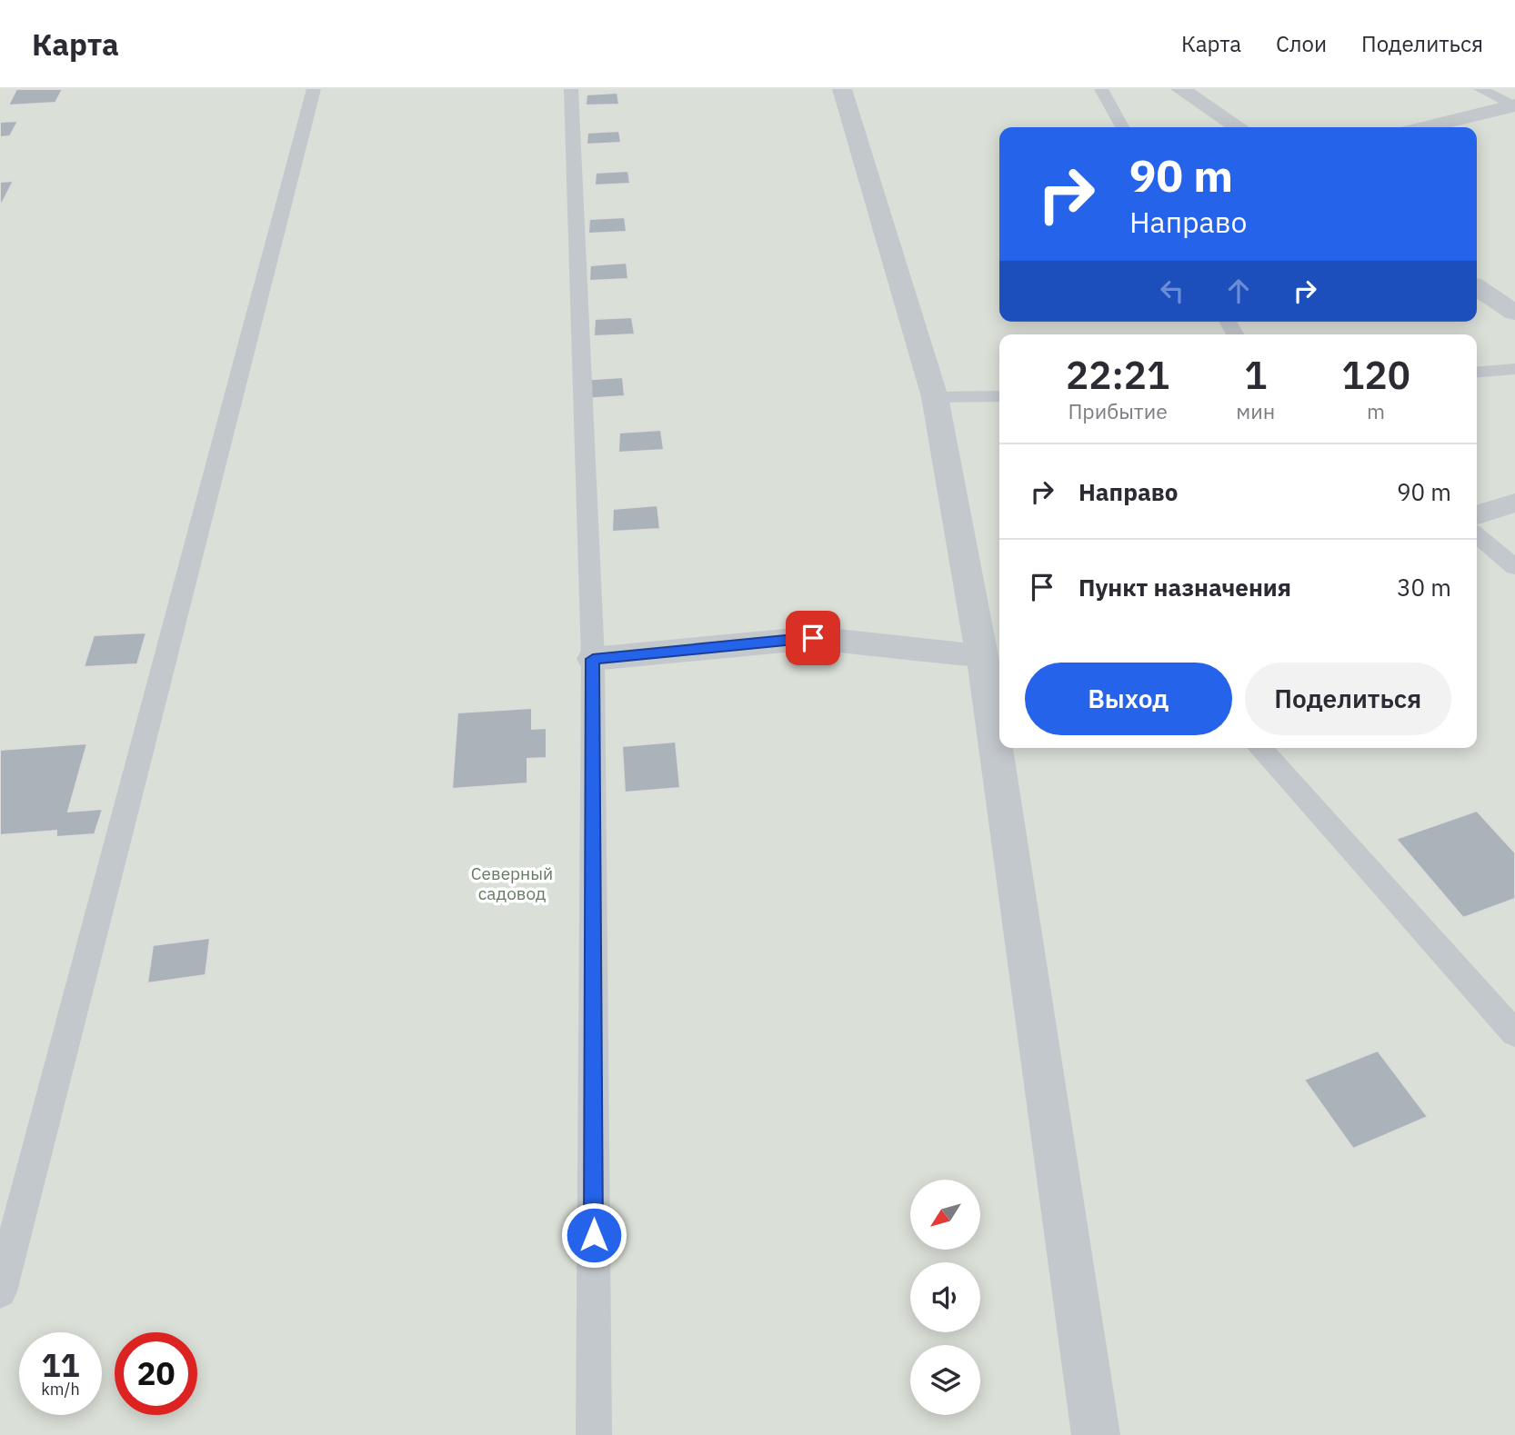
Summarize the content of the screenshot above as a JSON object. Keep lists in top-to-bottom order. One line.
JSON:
{"parks":["Северный садовод"],"north":"bottom left","page":{"header":"Карта","nav":["Карта","Слои","Поделиться"],"turn":["90 m","Направо"],"eta":["22:21","Прибытие","1","мин","120","m"],"list":[{"name":"Направо","value":"90 m"},{"name":"Пункт назначения","value":"30 m"}],"buttons":["Выход","Поделиться"],"speed":"11 km/h","limit":"20"}}
